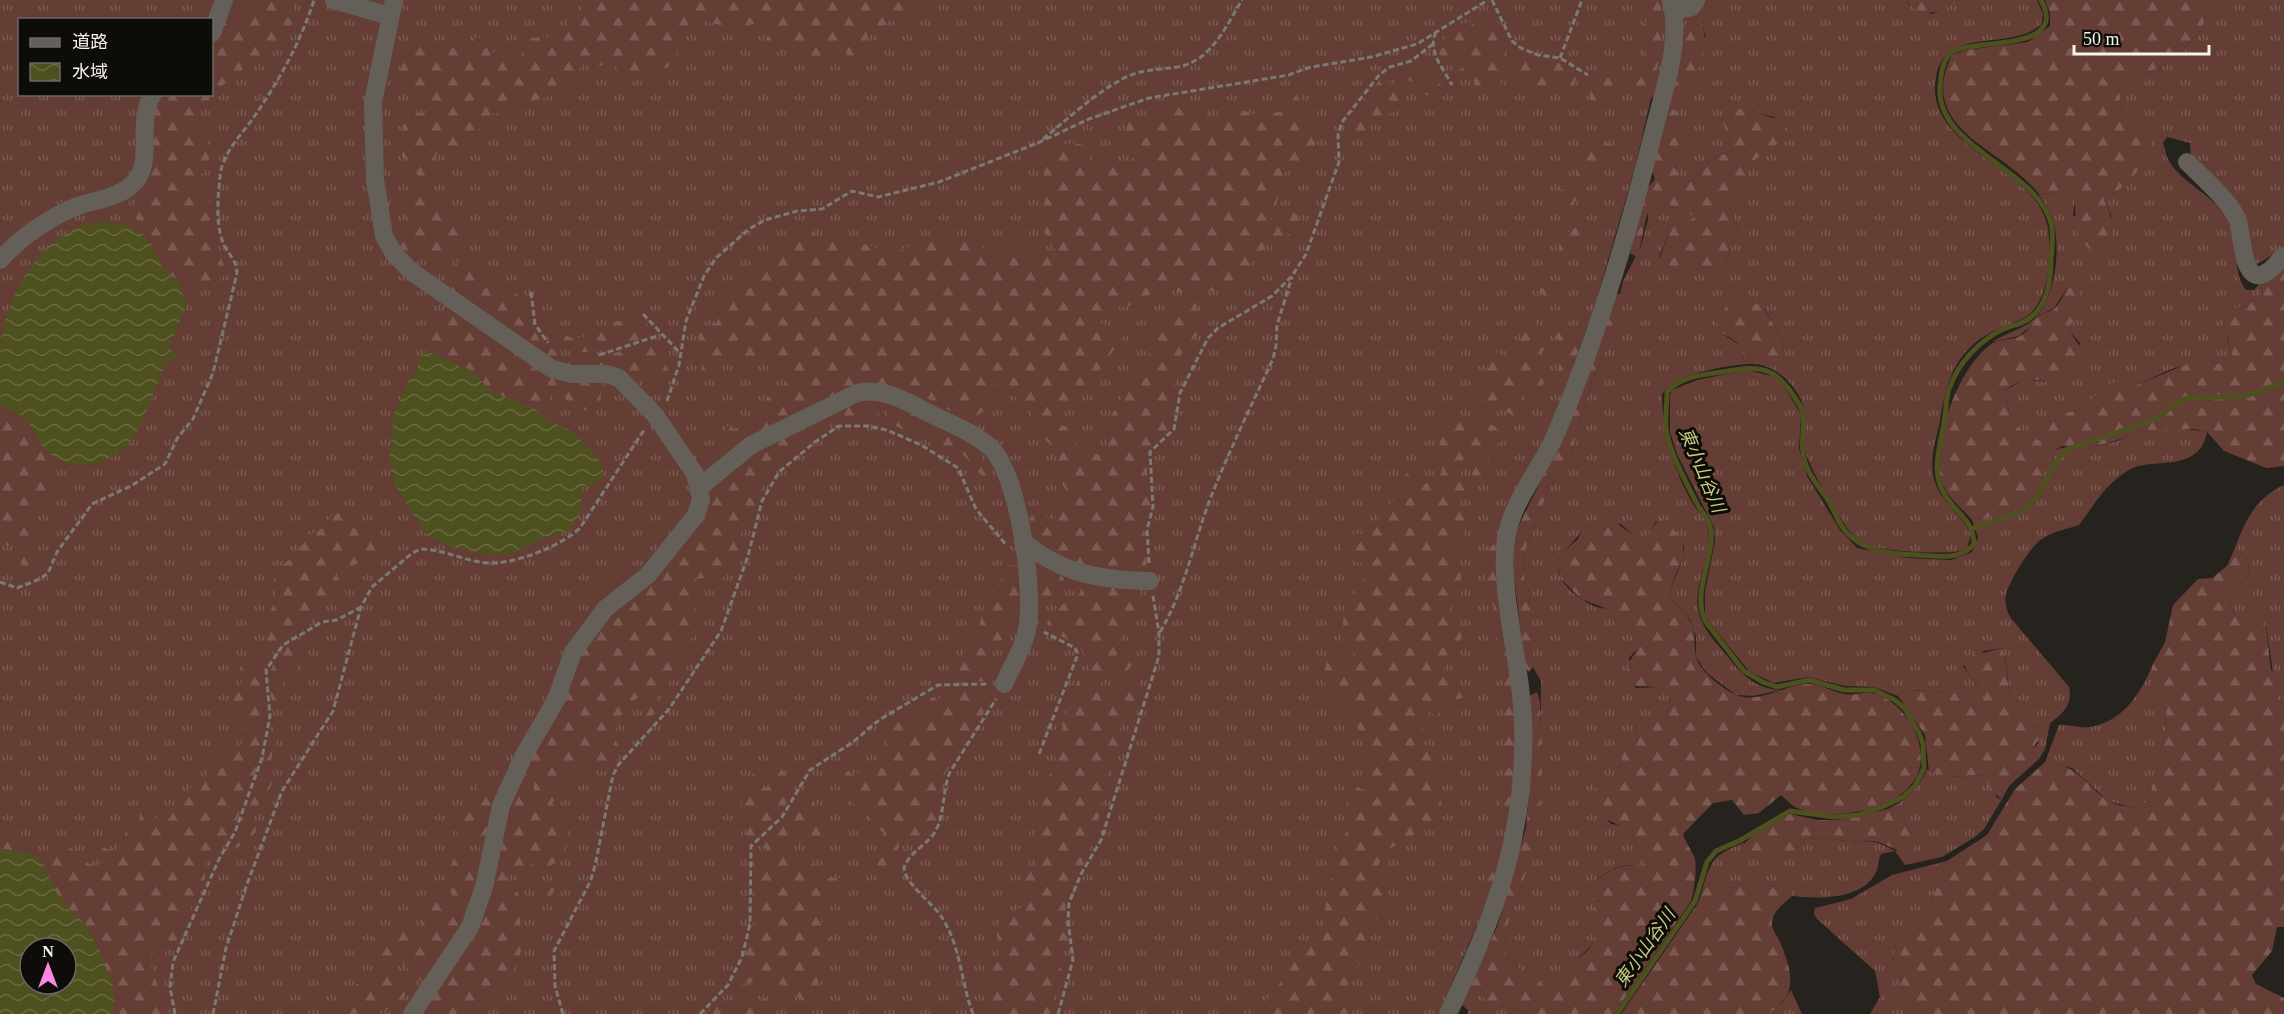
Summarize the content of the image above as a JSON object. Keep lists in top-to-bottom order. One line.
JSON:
{"water":["東小山谷川"],"legend":["道路","水域"],"scale_bar":"50 m","north":"top"}
